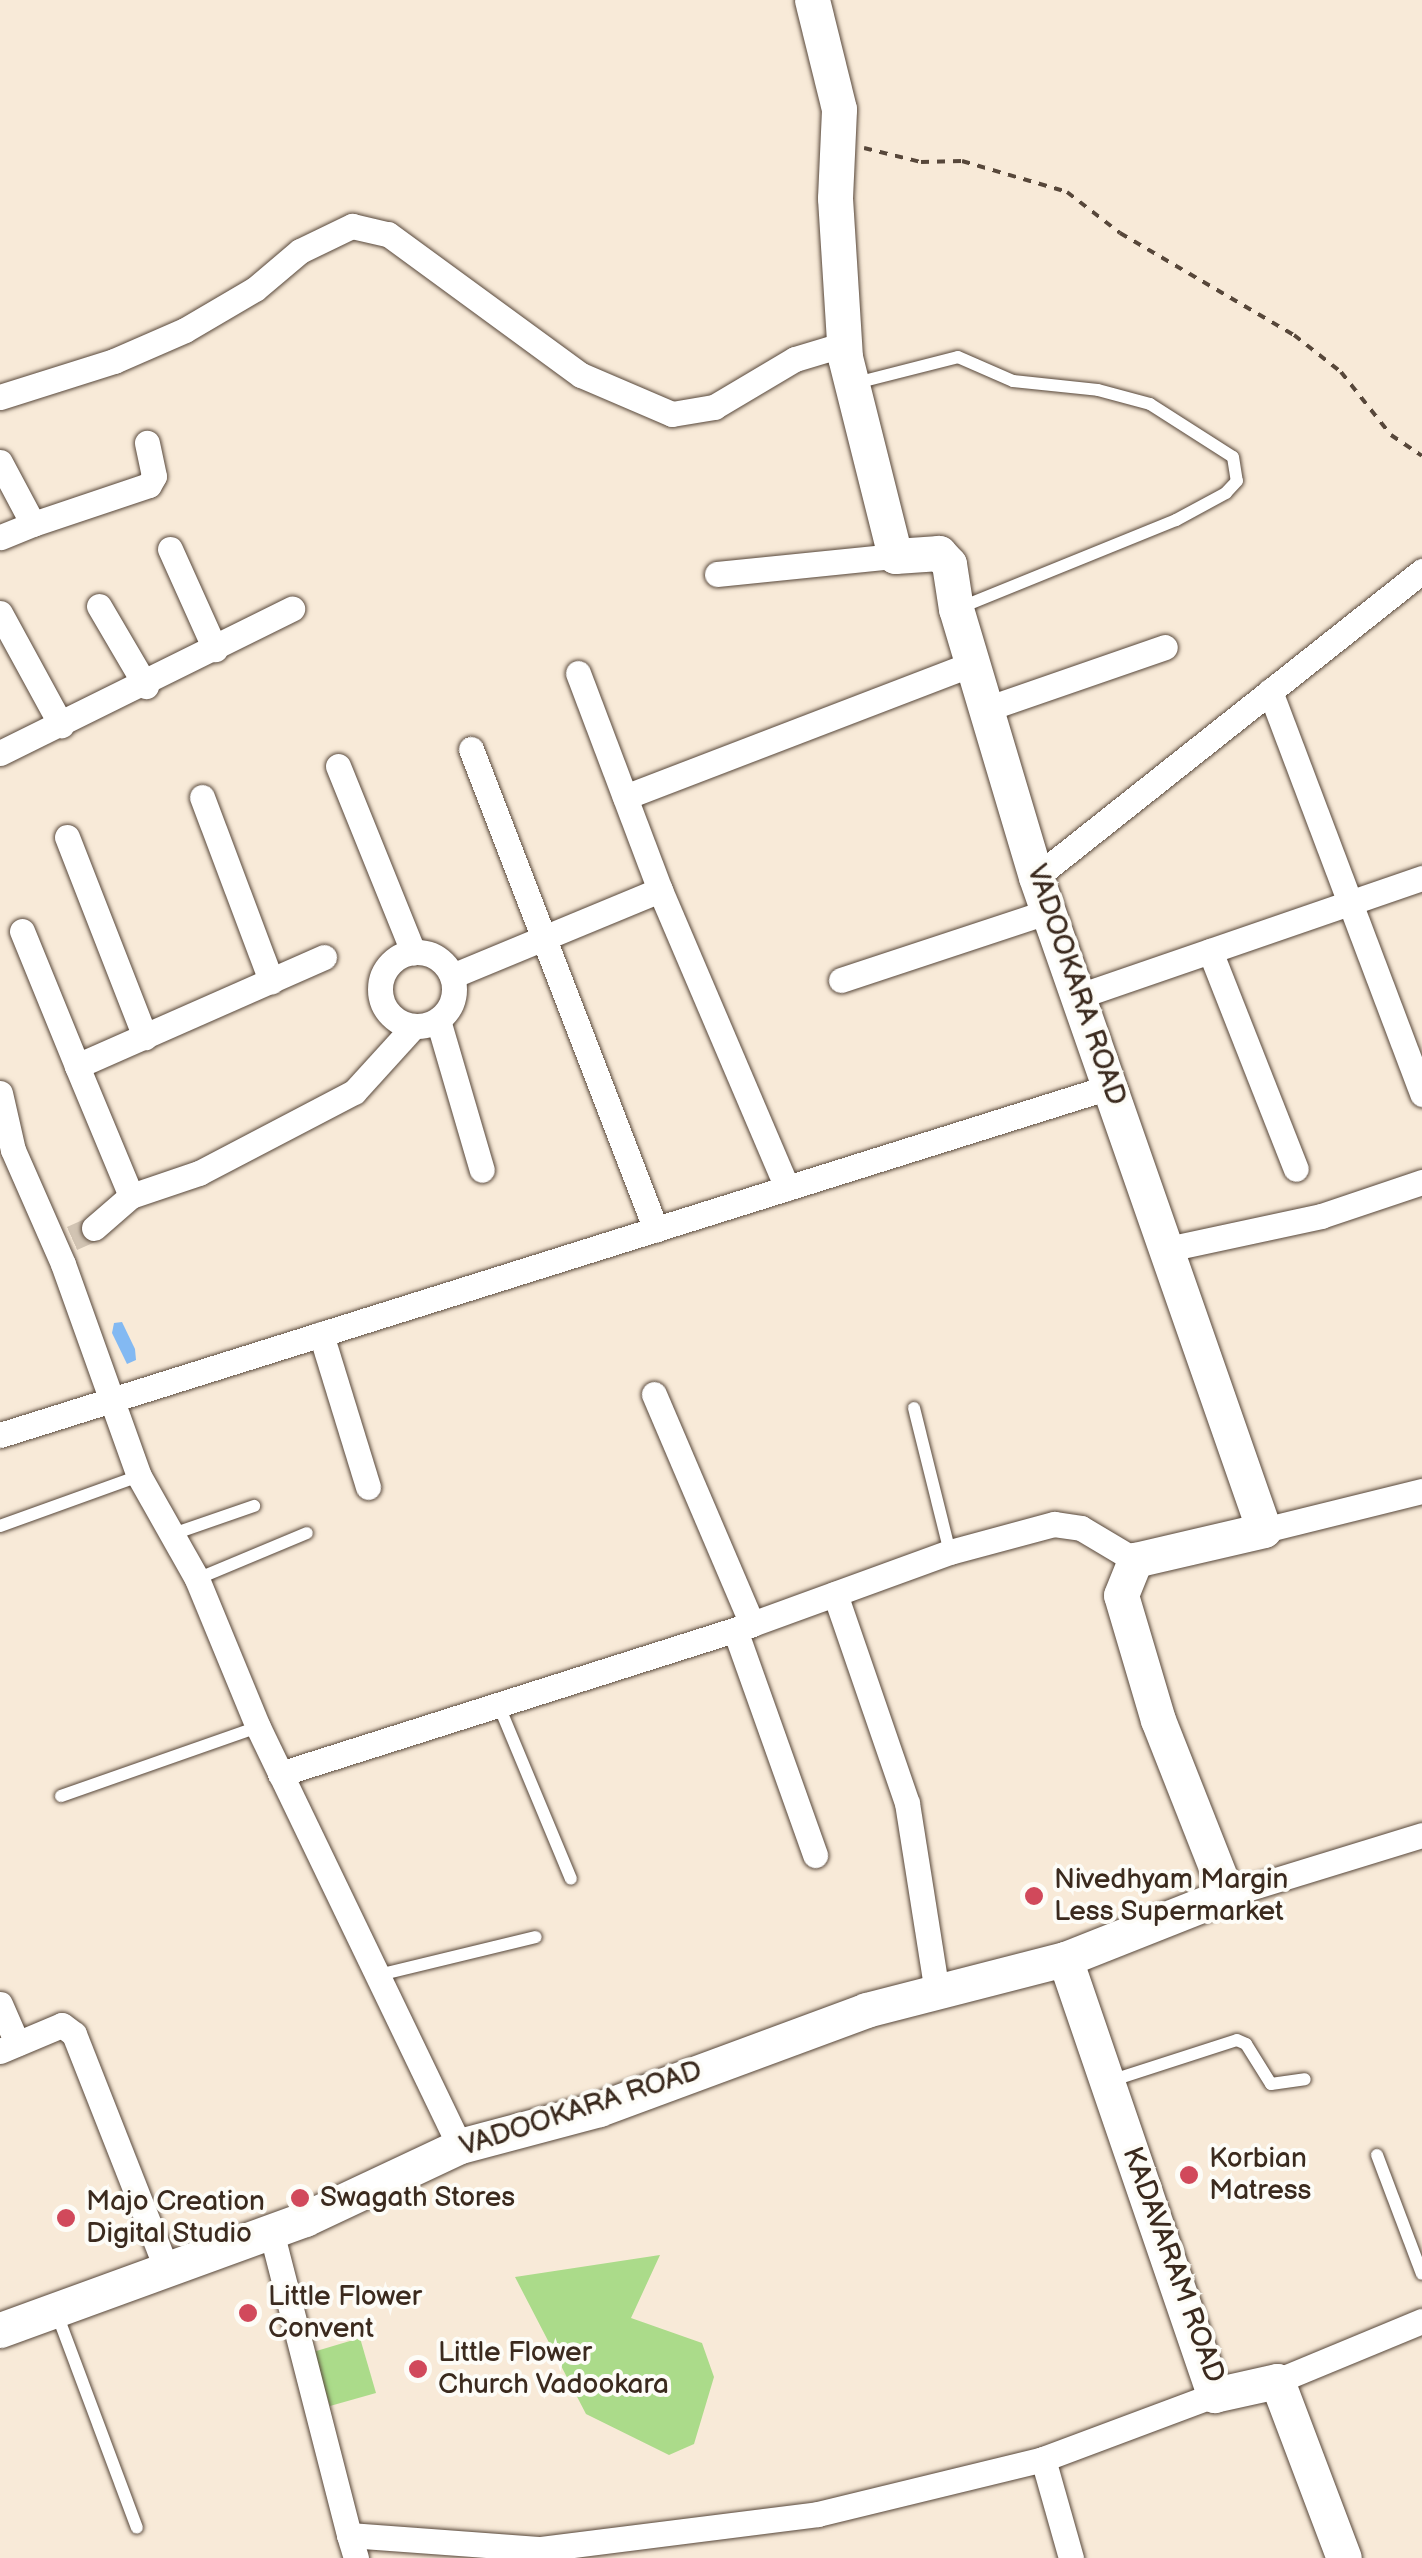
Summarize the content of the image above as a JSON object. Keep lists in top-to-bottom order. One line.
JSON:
{"streets":{"main road":["VADOOKARA ROAD","KADAVARAM ROAD"]},"crossings":[["VADOOKARA ROAD","KADAVARAM ROAD"]],"places":["Nivedhyam Margin Less Supermarket","Korbian Matress","Swagath Stores","Majo Creation Digital Studio","Little Flower Convent","Little Flower Church Vadookara"]}
